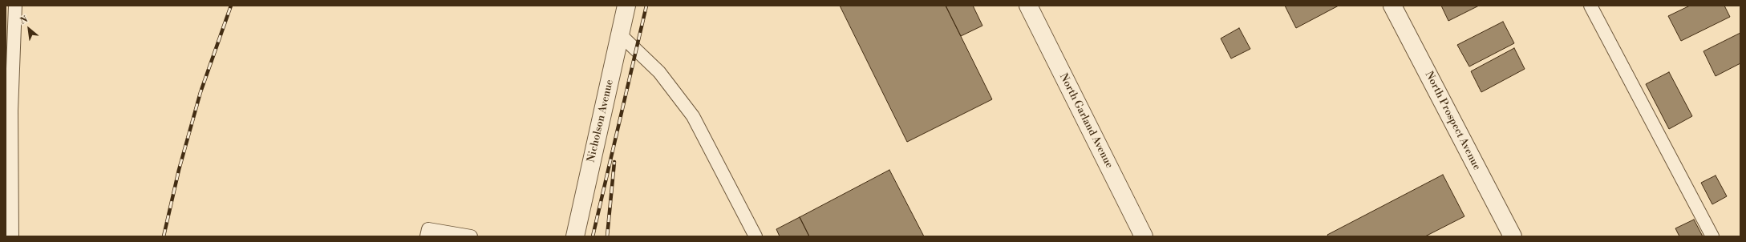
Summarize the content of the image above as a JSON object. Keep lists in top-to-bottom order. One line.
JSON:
{"streets":{"street":["Nicholson Avenue","North Garland Avenue","North Prospect Avenue"]},"north":"top left"}
